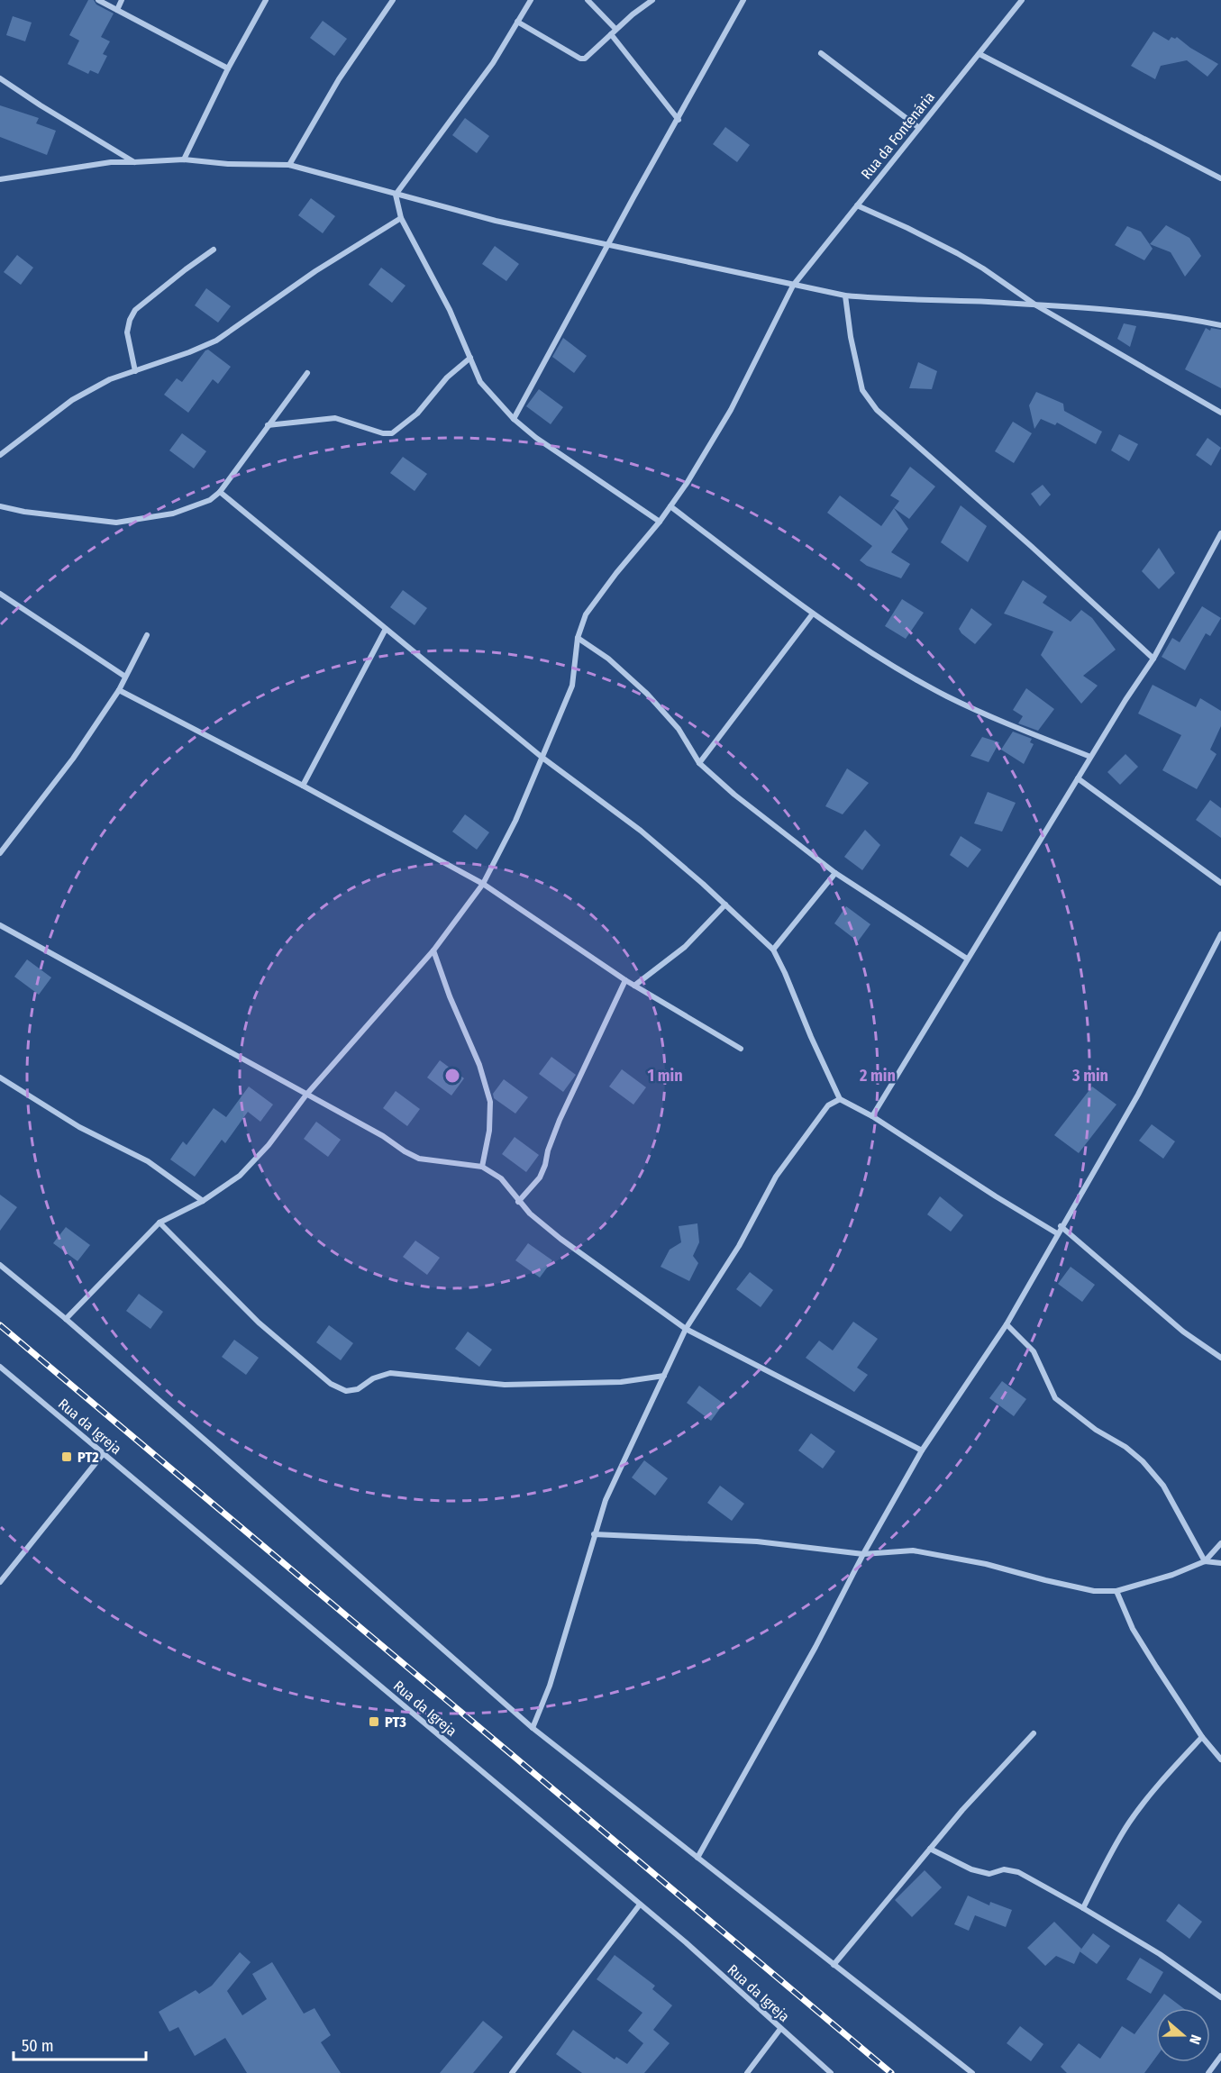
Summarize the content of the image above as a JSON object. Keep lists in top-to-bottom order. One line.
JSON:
{"streets":{"street":["Rua da Fontenária","Rua da Igreja"]},"places":{"transit":["PT2","PT3"]},"scale_bar":"50 m","north":"right","rings":["1 min","2 min","3 min"]}
